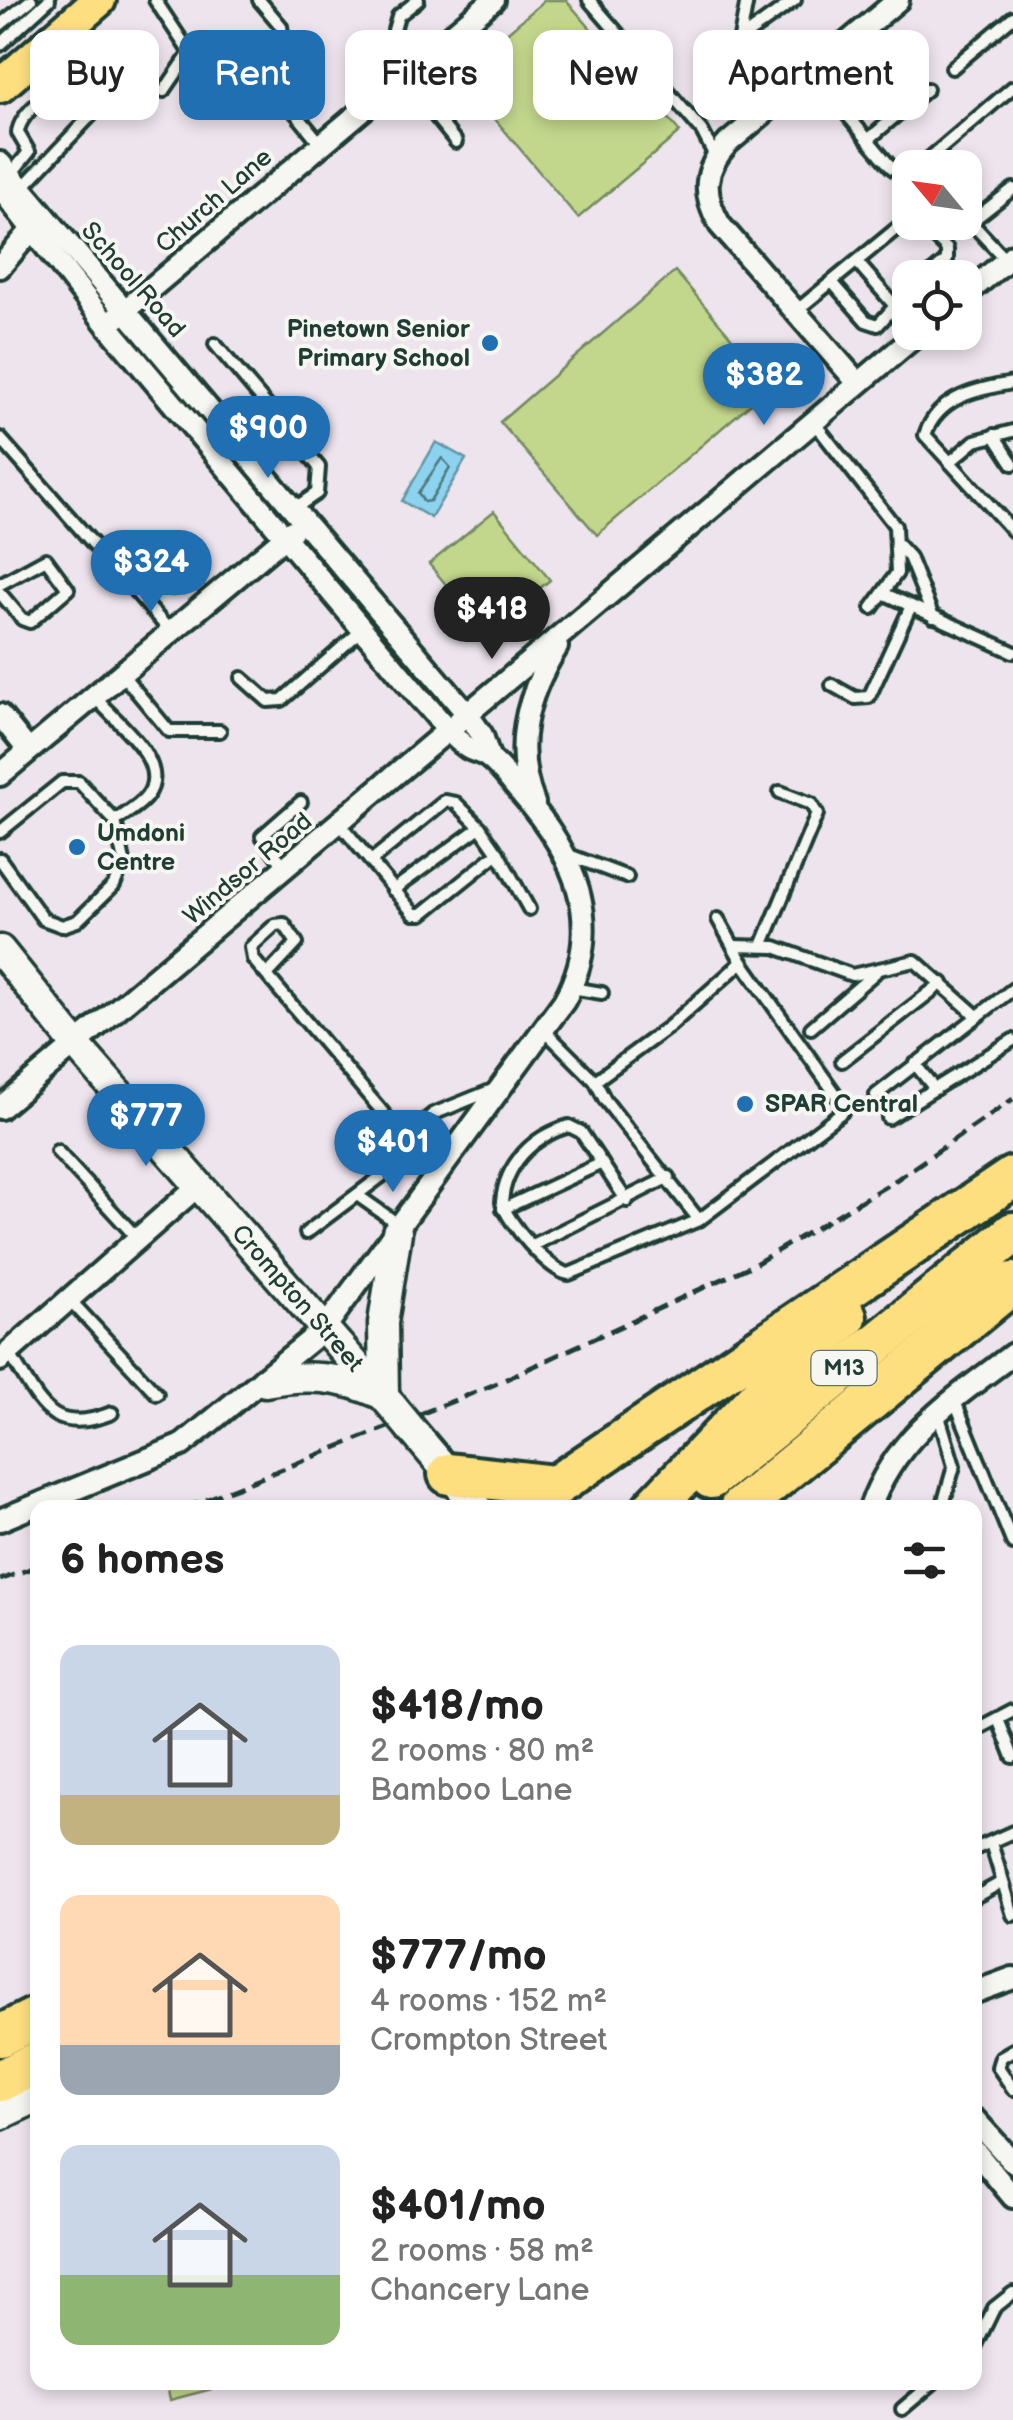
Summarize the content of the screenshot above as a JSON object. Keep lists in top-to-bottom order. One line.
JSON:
{"streets":{"highway":["M13"],"street":["Church Lane","School Road","Windsor Road","Crompton Street"]},"crossings":[["Church Lane","School Road"],["School Road","Windsor Road"],["Windsor Road","Crompton Street"]],"places":["Pinetown Senior Primary School","Umdoni Centre","SPAR Central"],"north":"top left","page":{"chip":["Buy","Rent","Filters","New","Apartment"],"price":["$382","$900","$324","$418","$777","$401"],"heading":"6 homes","list":[{"name":"$418/mo","note":"2 rooms · 80 m² · Bamboo Lane"},{"name":"$777/mo","note":"4 rooms · 152 m² · Crompton Street"},{"name":"$401/mo","note":"2 rooms · 58 m² · Chancery Lane"}]}}
